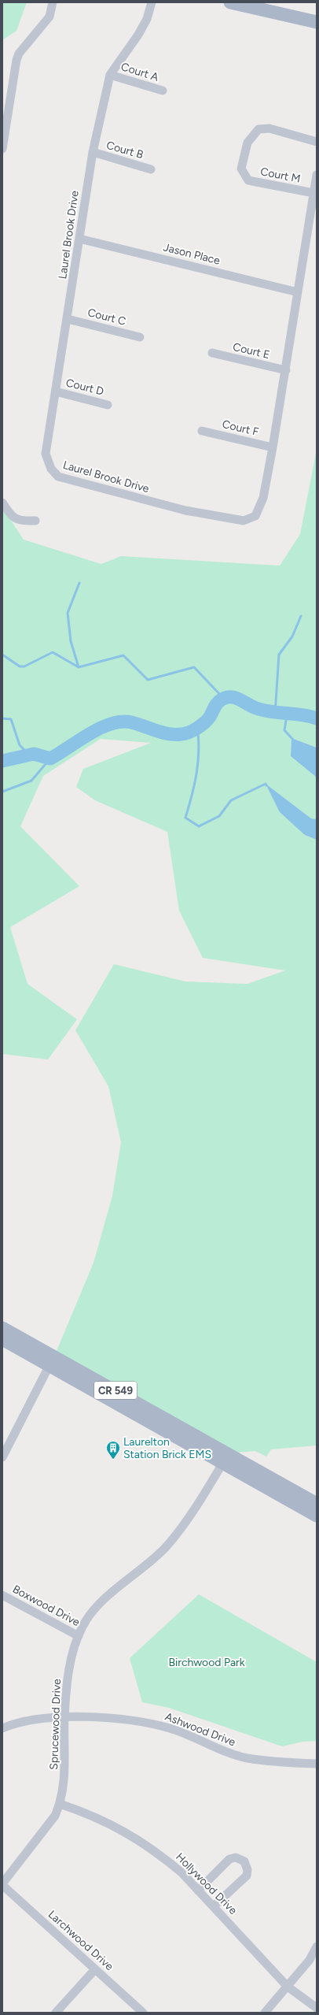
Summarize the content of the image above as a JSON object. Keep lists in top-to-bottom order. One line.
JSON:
{"streets":{"main road":["CR 549"],"street":["Court A","Court B","Court M","Laurel Brook Drive","Jason Place","Court C","Court E","Court D","Court F","Boxwood Drive","Sprucewood Drive","Ashwood Drive","Hollywood Drive","Larchwood Drive"]},"crossings":[["Court A","Laurel Brook Drive"],["Court B","Laurel Brook Drive"],["Court M","Laurel Brook Drive"],["Laurel Brook Drive","Jason Place"],["Laurel Brook Drive","Court C"],["Laurel Brook Drive","Court E"],["Laurel Brook Drive","Court D"],["Laurel Brook Drive","Court F"],["CR 549","Sprucewood Drive"],["Boxwood Drive","Sprucewood Drive"],["Sprucewood Drive","Ashwood Drive"],["Sprucewood Drive","Hollywood Drive"],["Sprucewood Drive","Larchwood Drive"]],"parks":["Birchwood Park"],"places":{"building":["Laurelton Station Brick EMS"]}}
